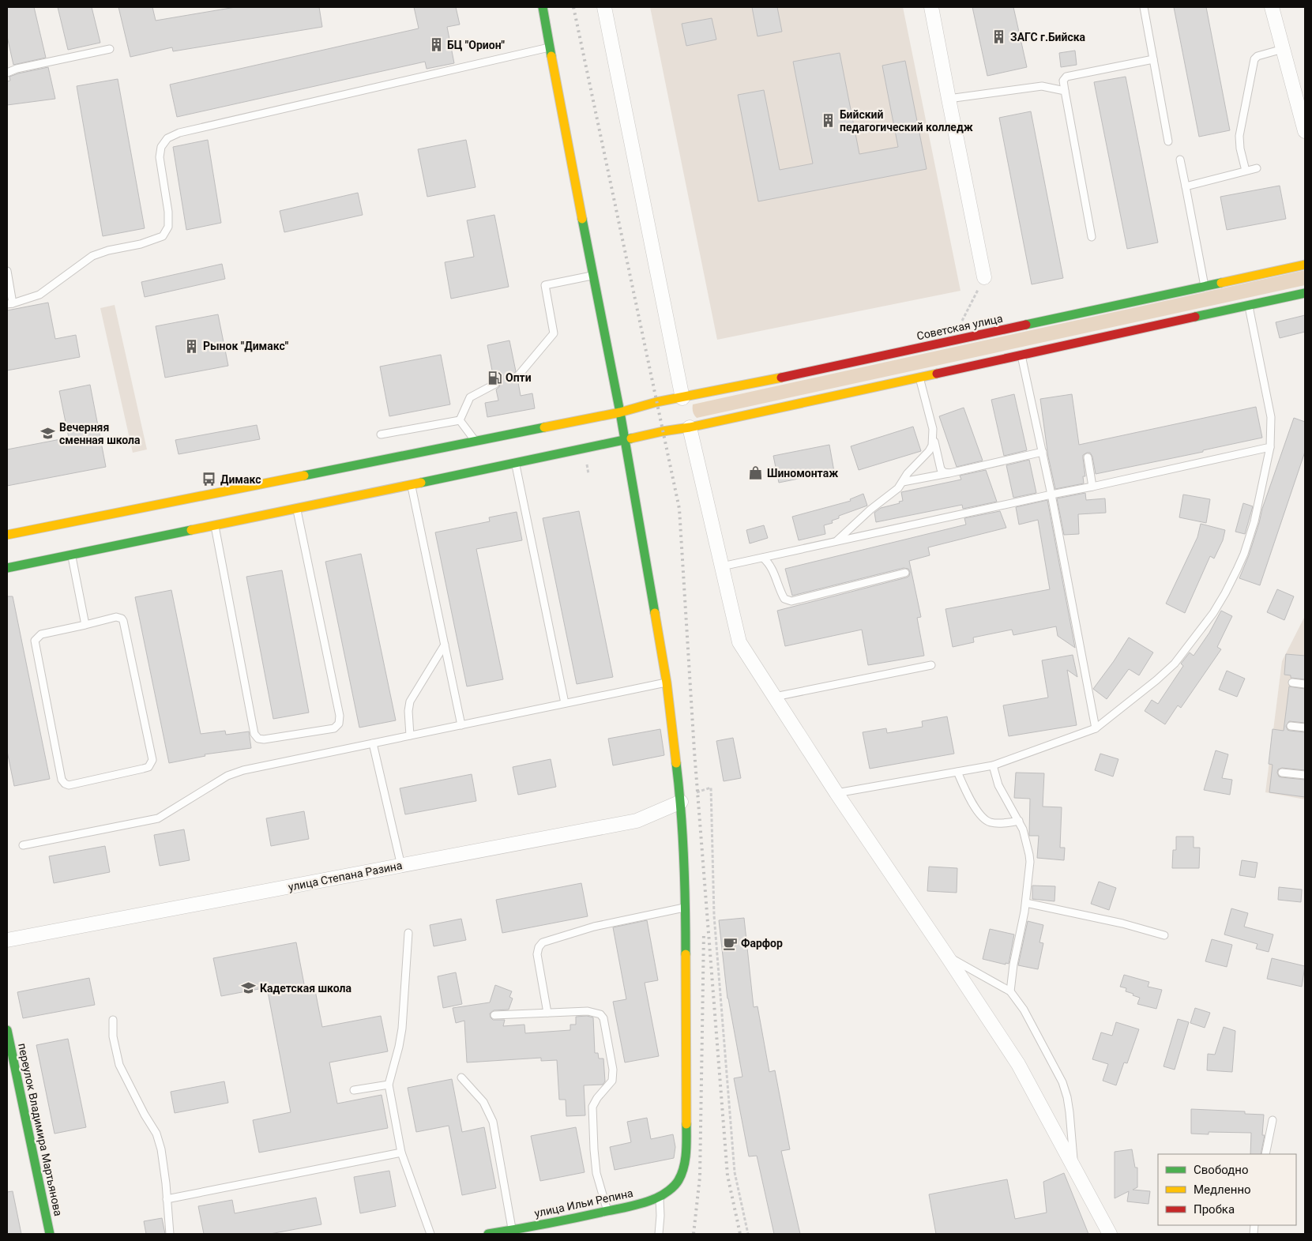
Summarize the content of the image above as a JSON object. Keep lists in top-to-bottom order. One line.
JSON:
{"streets":{"main road":["Советская улица","переулок Владимира Мартьянова","улица Ильи Репина"],"street":["улица Степана Разина"]},"places":{"building":["ЗАГС г.Бийска","БЦ \"Орион\"","Бийский педагогический колледж","Рынок \"Димакс\""],"fuel station":["Опти"],"school or university":["Вечерняя сменная школа","Кадетская школа"],"shop":["Шиномонтаж"],"bus stop":["Димакс"],"cafe":["Фарфор"]},"legend":["Свободно","Медленно","Пробка"]}
